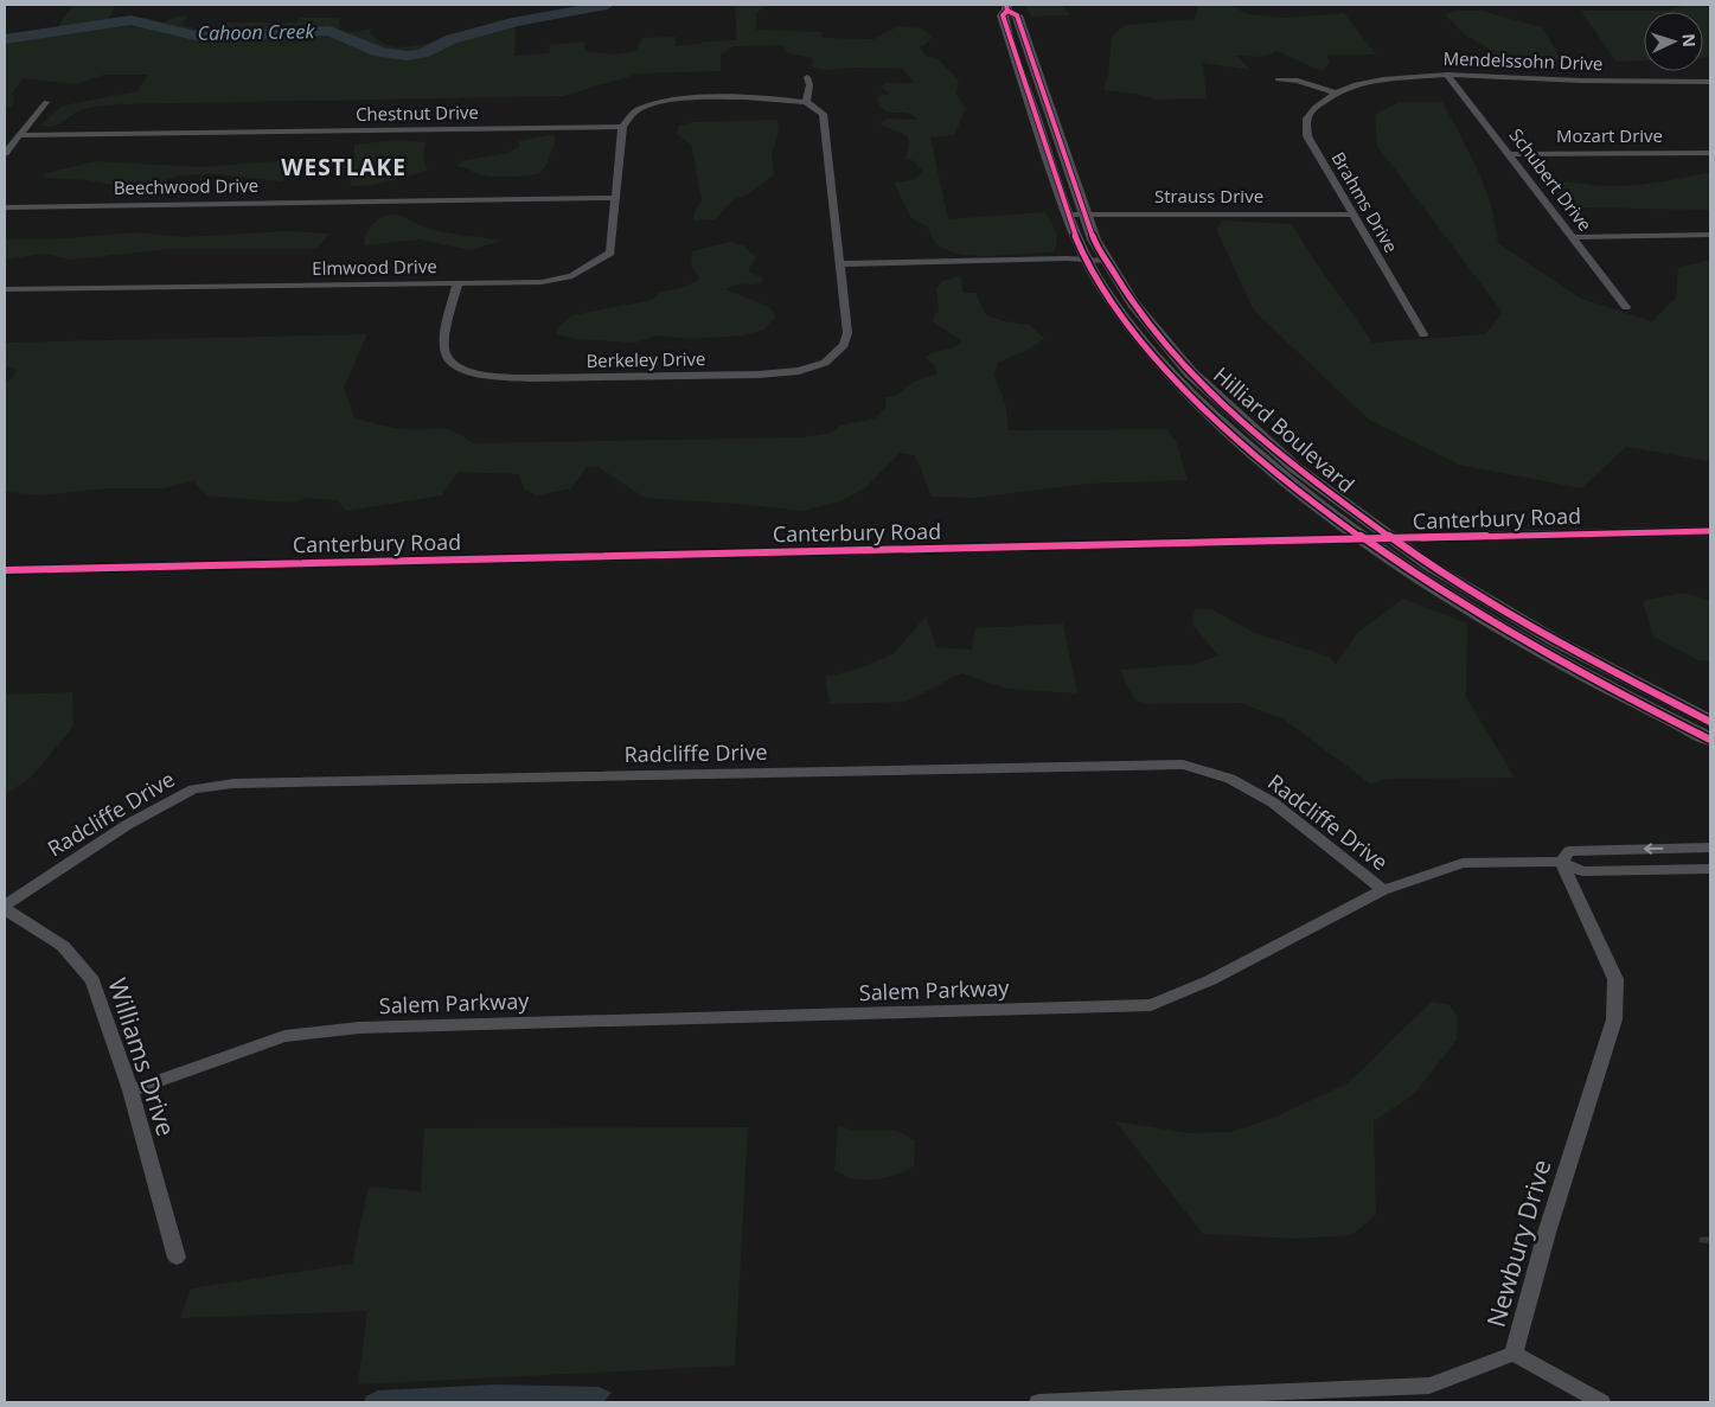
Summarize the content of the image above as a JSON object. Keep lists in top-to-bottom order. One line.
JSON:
{"streets":{"main road":["Hilliard Boulevard"],"street":["Mendelssohn Drive","Chestnut Drive","Mozart Drive","Schubert Drive","Beechwood Drive","Strauss Drive","Brahms Drive","Elmwood Drive","Berkeley Drive","Canterbury Road","Radcliffe Drive","Salem Parkway","Williams Drive","Newbury Drive"]},"crossings":[["Mendelssohn Drive","Schubert Drive"],["Mendelssohn Drive","Brahms Drive"],["Chestnut Drive","Elmwood Drive"],["Mozart Drive","Schubert Drive"],["Beechwood Drive","Elmwood Drive"],["Strauss Drive","Brahms Drive"],["Strauss Drive","Hilliard Boulevard"],["Elmwood Drive","Berkeley Drive"],["Hilliard Boulevard","Canterbury Road"],["Radcliffe Drive","Salem Parkway"],["Salem Parkway","Williams Drive"],["Salem Parkway","Newbury Drive"]],"districts":["WESTLAKE"],"water":["Cahoon Creek"],"north":"right"}
